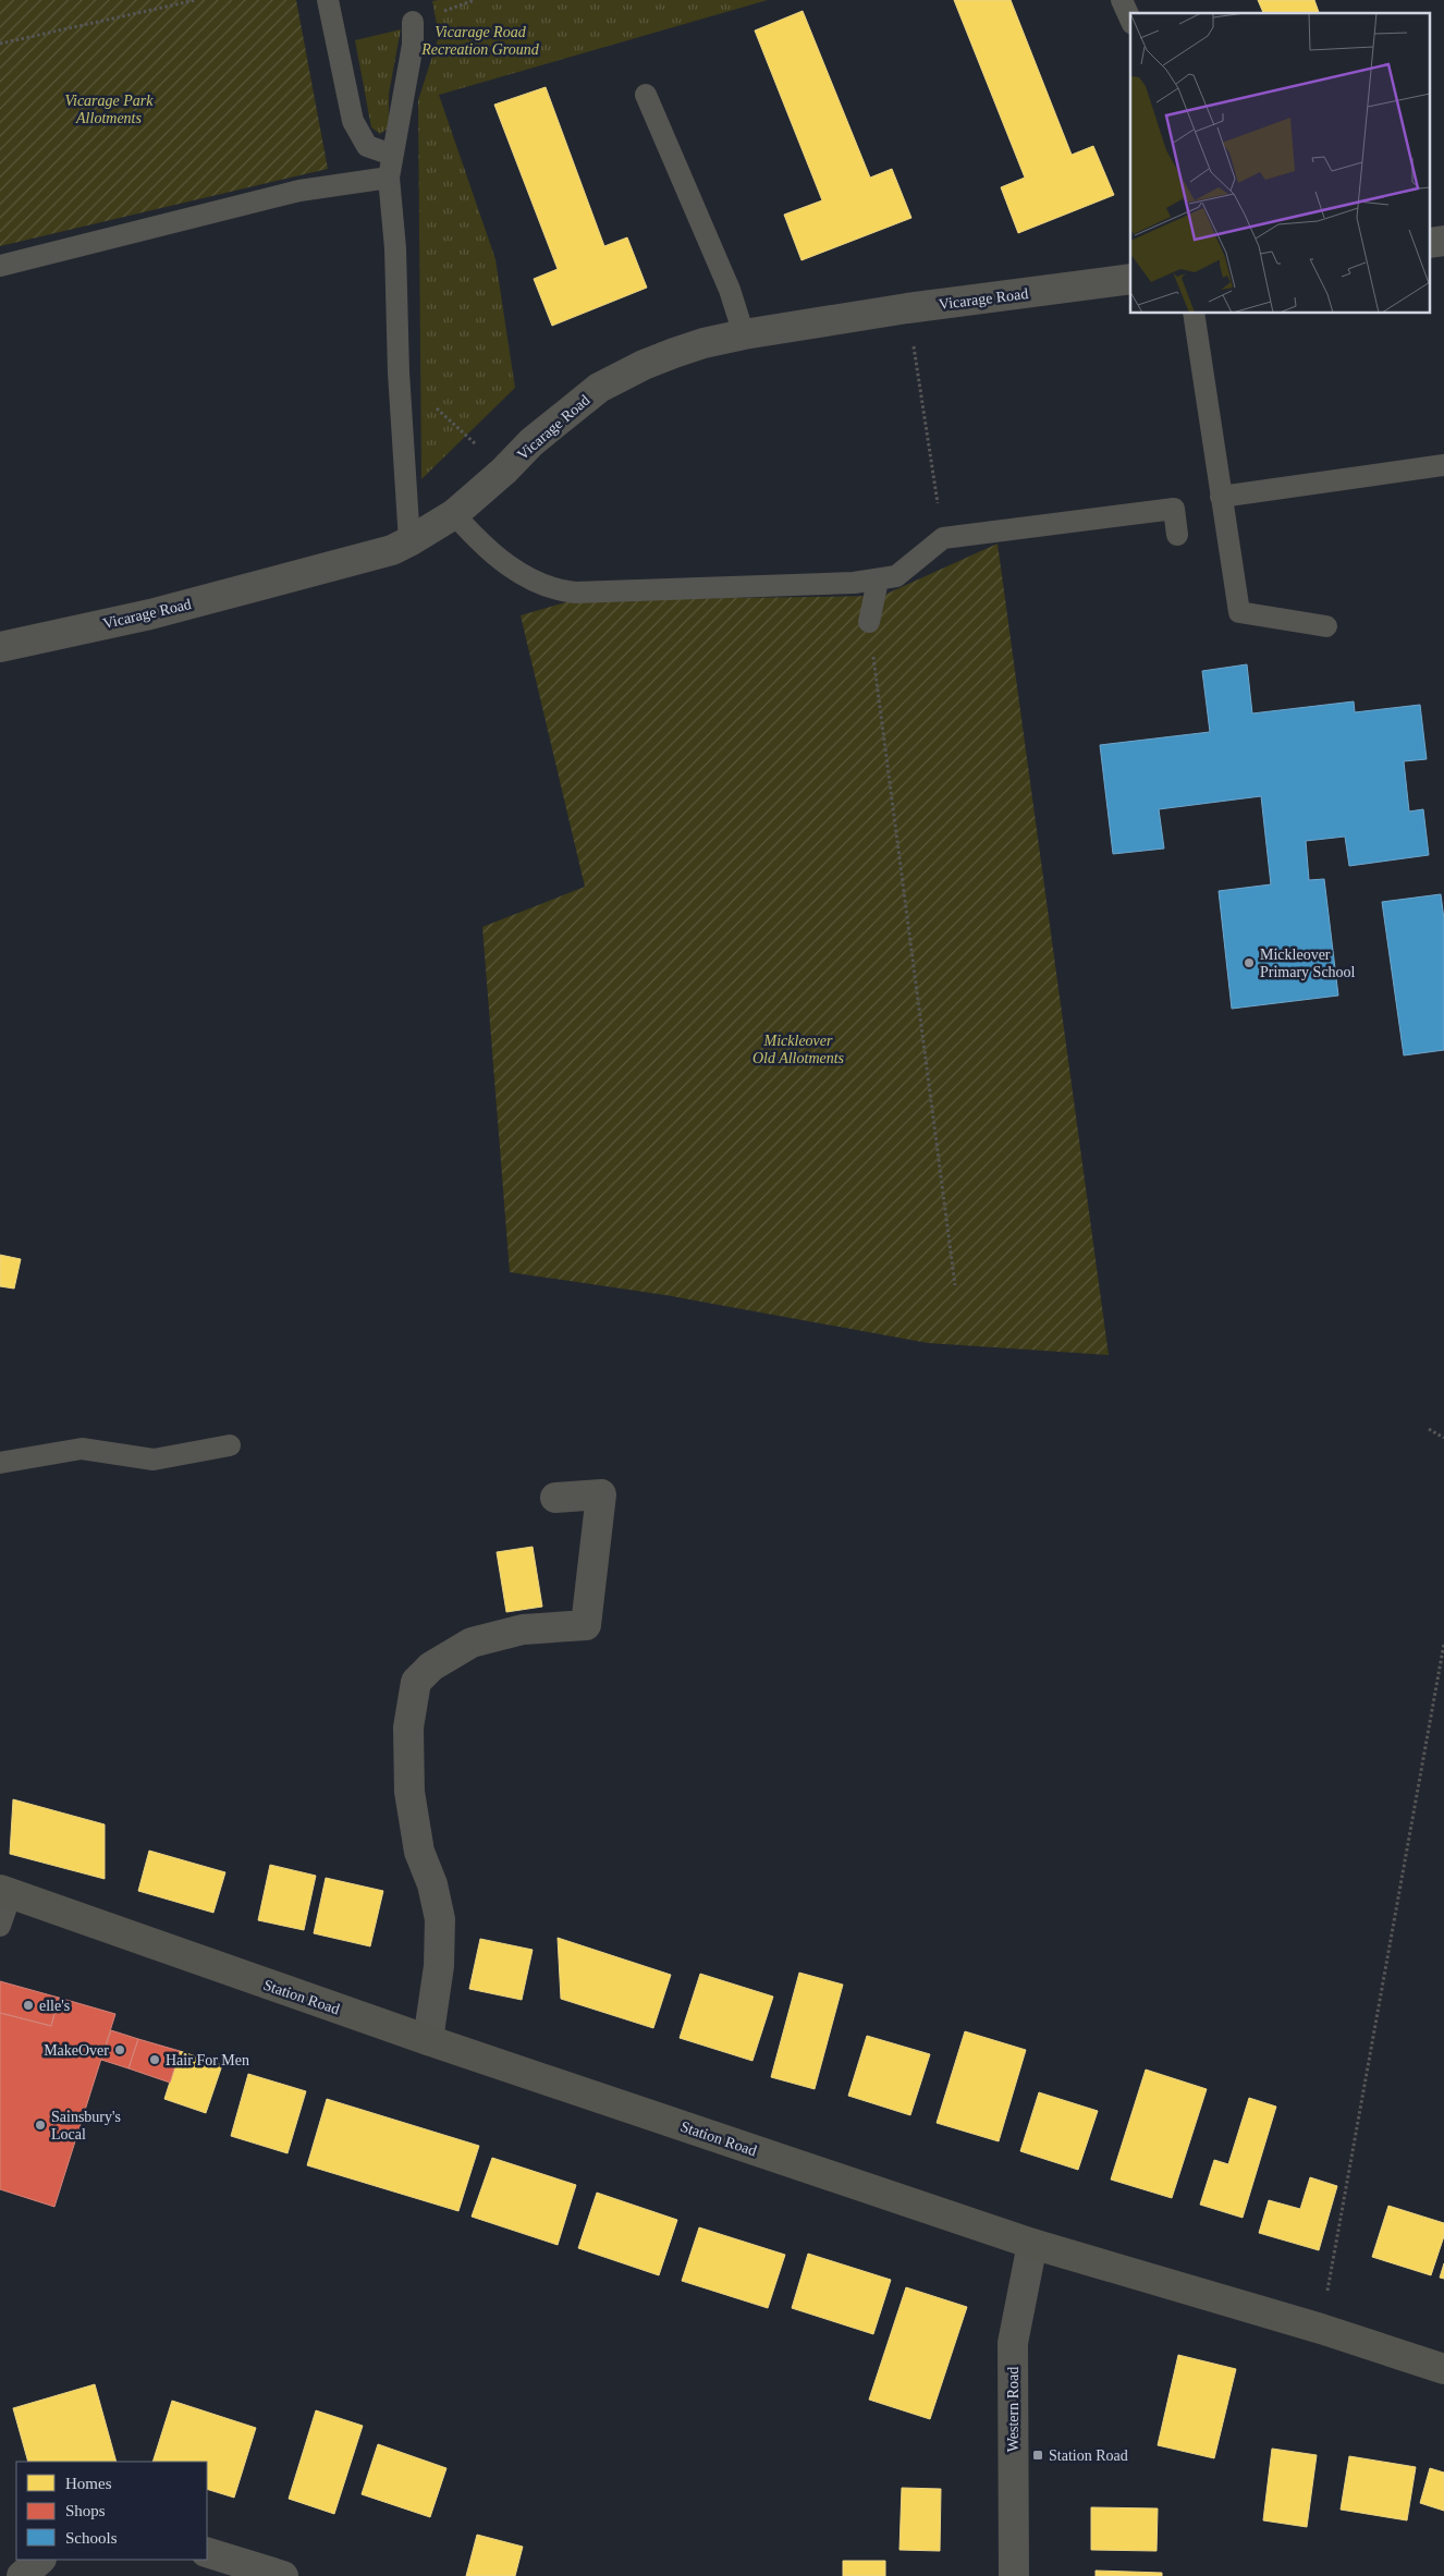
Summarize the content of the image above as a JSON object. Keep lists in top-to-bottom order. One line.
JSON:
{"streets":{"main road":["Station Road"],"street":["Vicarage Road","Western Road"]},"crossings":[["Station Road","Western Road"]],"parks":["Vicarage Road Recreation Ground","Vicarage Park Allotments","Mickleover Old Allotments"],"places":{"other":["Mickleover Primary School","elle's","MakeOver","Hair For Men","Sainsbury's Local"],"transit":["Station Road"]},"legend":["Homes","Shops","Schools"]}
